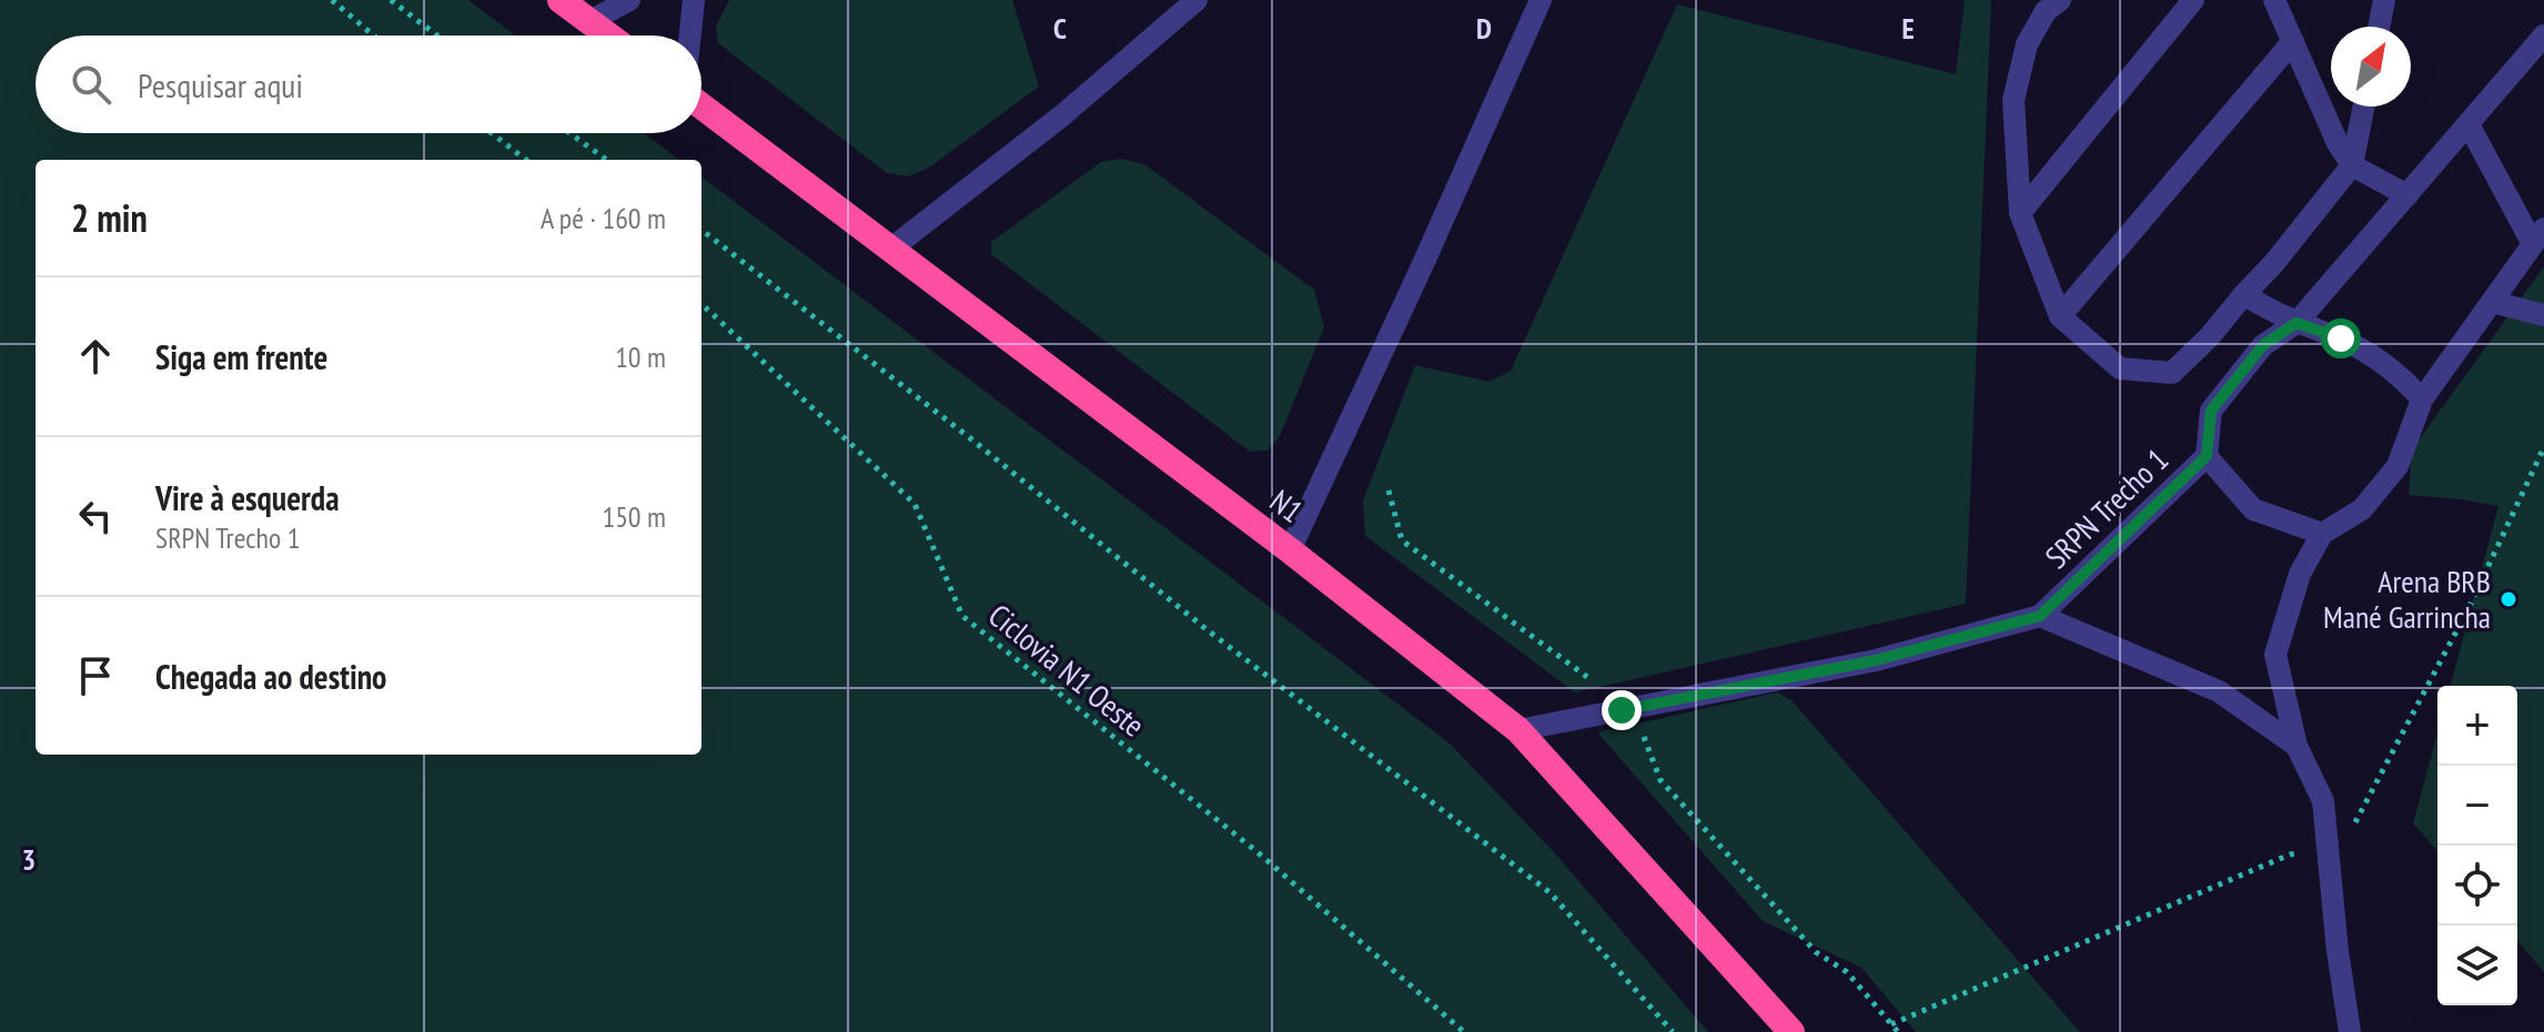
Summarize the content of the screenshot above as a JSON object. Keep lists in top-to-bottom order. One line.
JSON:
{"streets":{"highway":["N1"],"lane":["SRPN Trecho 1"],"path":["Ciclovia N1 Oeste"]},"crossings":[["N1","SRPN Trecho 1"]],"places":["Arena BRB Mané Garrincha"],"north":"top right","page":{"search":"Pesquisar aqui","heading":["2 min","A pé · 160 m"],"list":[["Siga em frente","10 m"],["Vire à esquerda","SRPN Trecho 1","150 m"],"Chegada ao destino"],"map_buttons":["+","−"]},"grid":{"columns":["C","D","E"],"rows":["3"]}}
